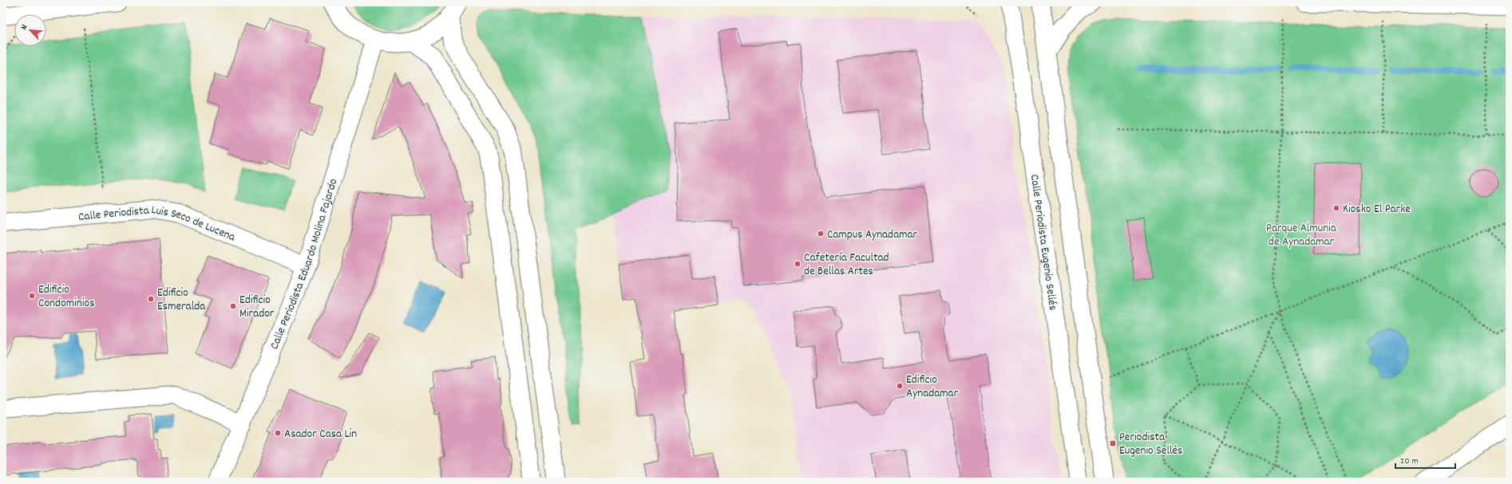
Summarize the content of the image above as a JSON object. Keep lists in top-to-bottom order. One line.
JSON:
{"streets":{"main road":["Calle Periodista Luis Seco de Lucena","Calle Periodista Eugenio Sellés","Calle Periodista Eduardo Molina Fajardo"]},"crossings":[["Calle Periodista Luis Seco de Lucena","Calle Periodista Eduardo Molina Fajardo"]],"parks":["Parque Almunia de Aynadamar"],"places":{"other":["Kiosko El Parke","Campus Aynadamar","Cafetería Facultad de Bellas Artes","Edificio Condominios","Edificio Esmeralda","Edificio Mirador","Edificio Aynadamar","Asador Casa Lin"],"transit":["Periodista Eugenio Sellés"]},"scale_bar":"20 m","north":"top left"}
